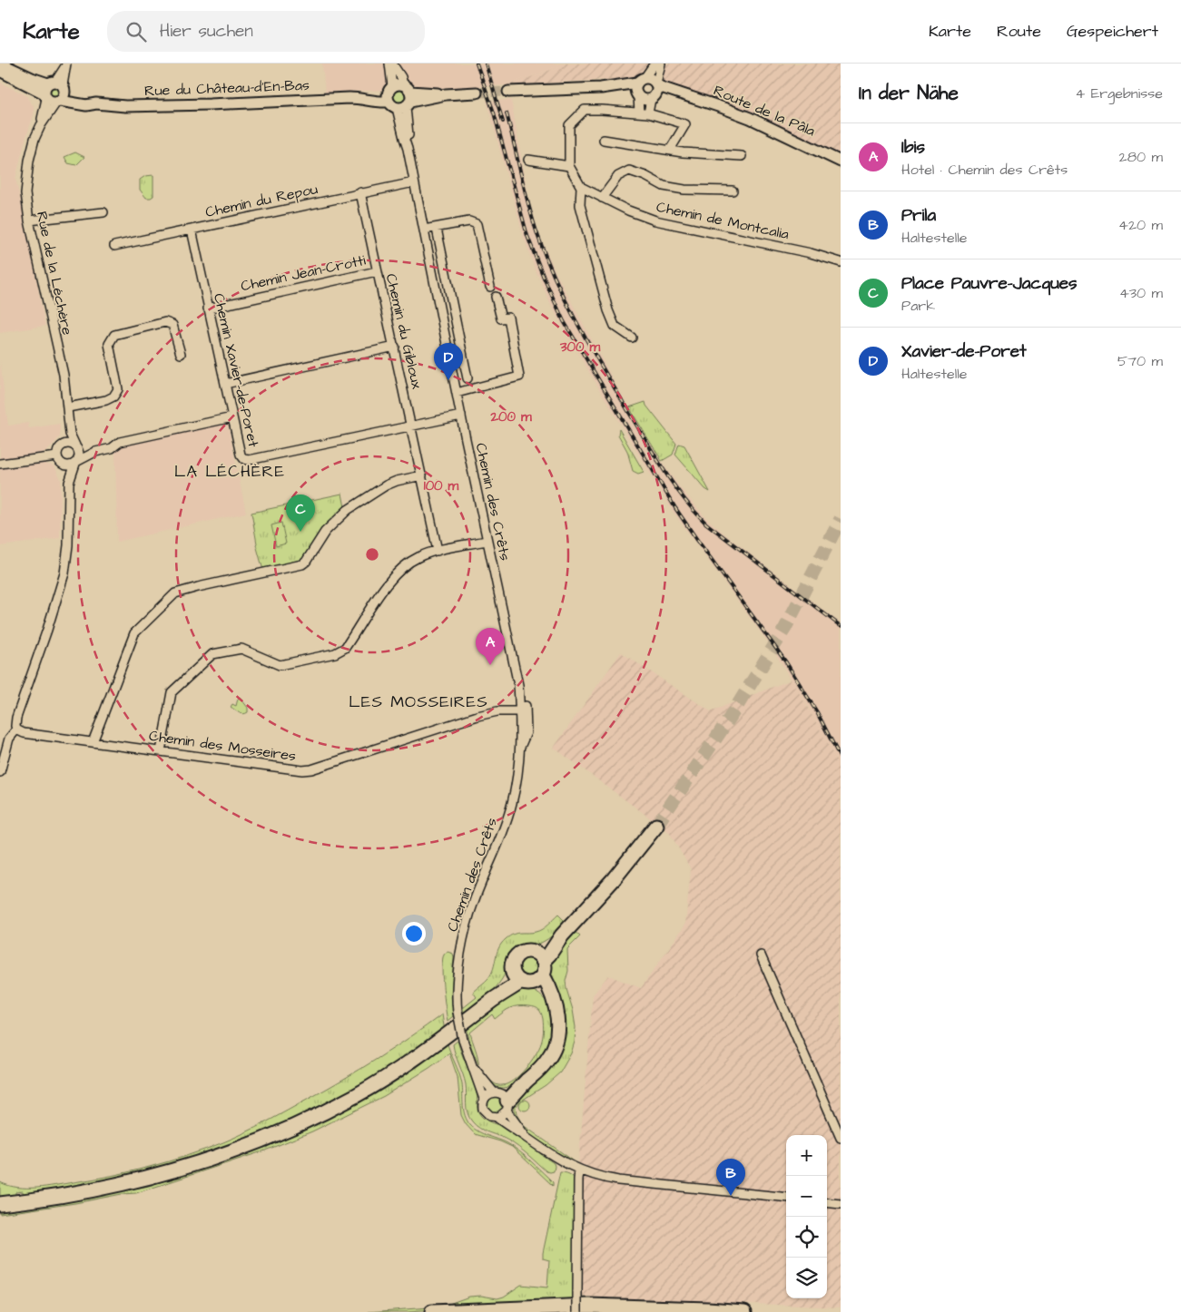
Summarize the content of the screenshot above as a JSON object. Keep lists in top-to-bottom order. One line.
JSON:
{"streets":{"street":["Rue du Château-d'En-Bas","Route de la Pâla","Chemin du Repou","Chemin de Montcalia","Rue de la Léchère","Chemin Jean-Crotti","Chemin du Gibloux","Chemin Xavier-de-Poret","Chemin des Crêts","Chemin des Mosseires"]},"crossings":[["Rue du Château-d'En-Bas","Rue de la Léchère"],["Rue du Château-d'En-Bas","Chemin des Crêts"],["Chemin du Repou","Chemin du Gibloux"],["Chemin du Repou","Chemin Xavier-de-Poret"],["Chemin du Repou","Chemin des Crêts"],["Chemin Jean-Crotti","Chemin du Gibloux"],["Chemin Jean-Crotti","Chemin Xavier-de-Poret"],["Chemin du Gibloux","Chemin Xavier-de-Poret"],["Chemin Xavier-de-Poret","Chemin des Crêts"],["Chemin des Crêts","Chemin des Mosseires"]],"districts":["LA LÉCHÈRE","LES MOSSEIRES"],"page":{"header":"Karte","search":"Hier suchen","nav":["Karte","Route","Gespeichert"],"heading":["In der Nähe","4 Ergebnisse"],"list":[{"mark":"A","name":"Ibis","note":"Hotel · Chemin des Crêts","value":"280 m"},{"mark":"B","name":"Prila","note":"Haltestelle","value":"420 m"},{"mark":"C","name":"Place Pauvre-Jacques","note":"Park","value":"430 m"},{"mark":"D","name":"Xavier-de-Poret","note":"Haltestelle","value":"570 m"}],"pins":["D","C","A","B"],"map_buttons":["+","−"]},"rings":["300 m","200 m","100 m"]}
